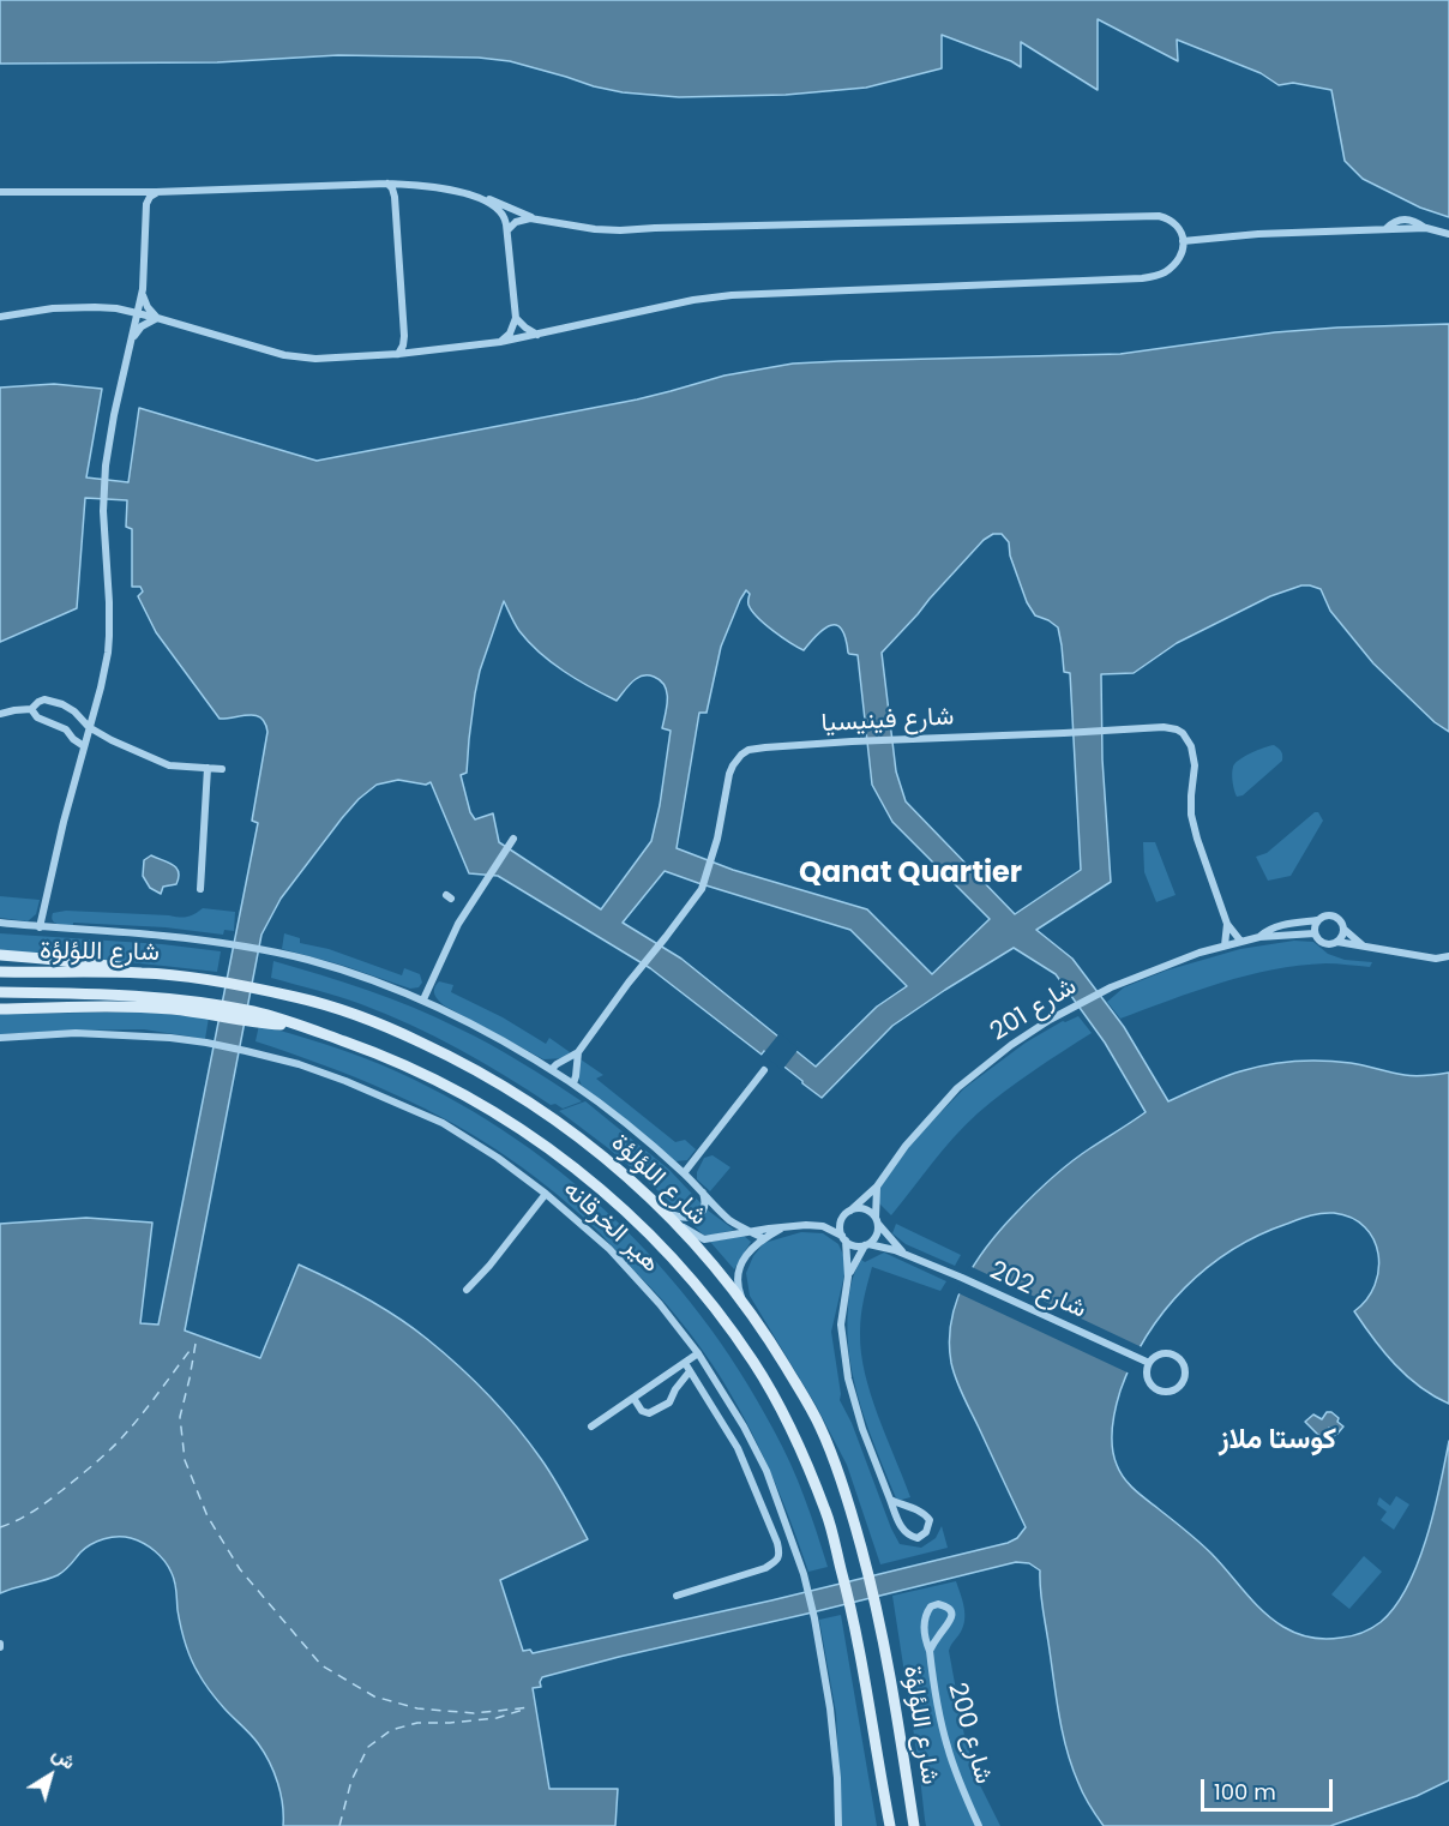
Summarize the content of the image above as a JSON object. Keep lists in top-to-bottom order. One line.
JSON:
{"streets":{"main road":["شارع اللؤلؤة"],"street":["شارع فينيسيا","شارع 201","هير الخرقانه","شارع 202","شارع 200"]},"crossings":[["شارع فينيسيا","شارع 201"],["شارع 201","شارع 202"]],"districts":["Qanat Quartier","كوستا ملاز"],"scale_bar":"100 m","north":"top right"}
